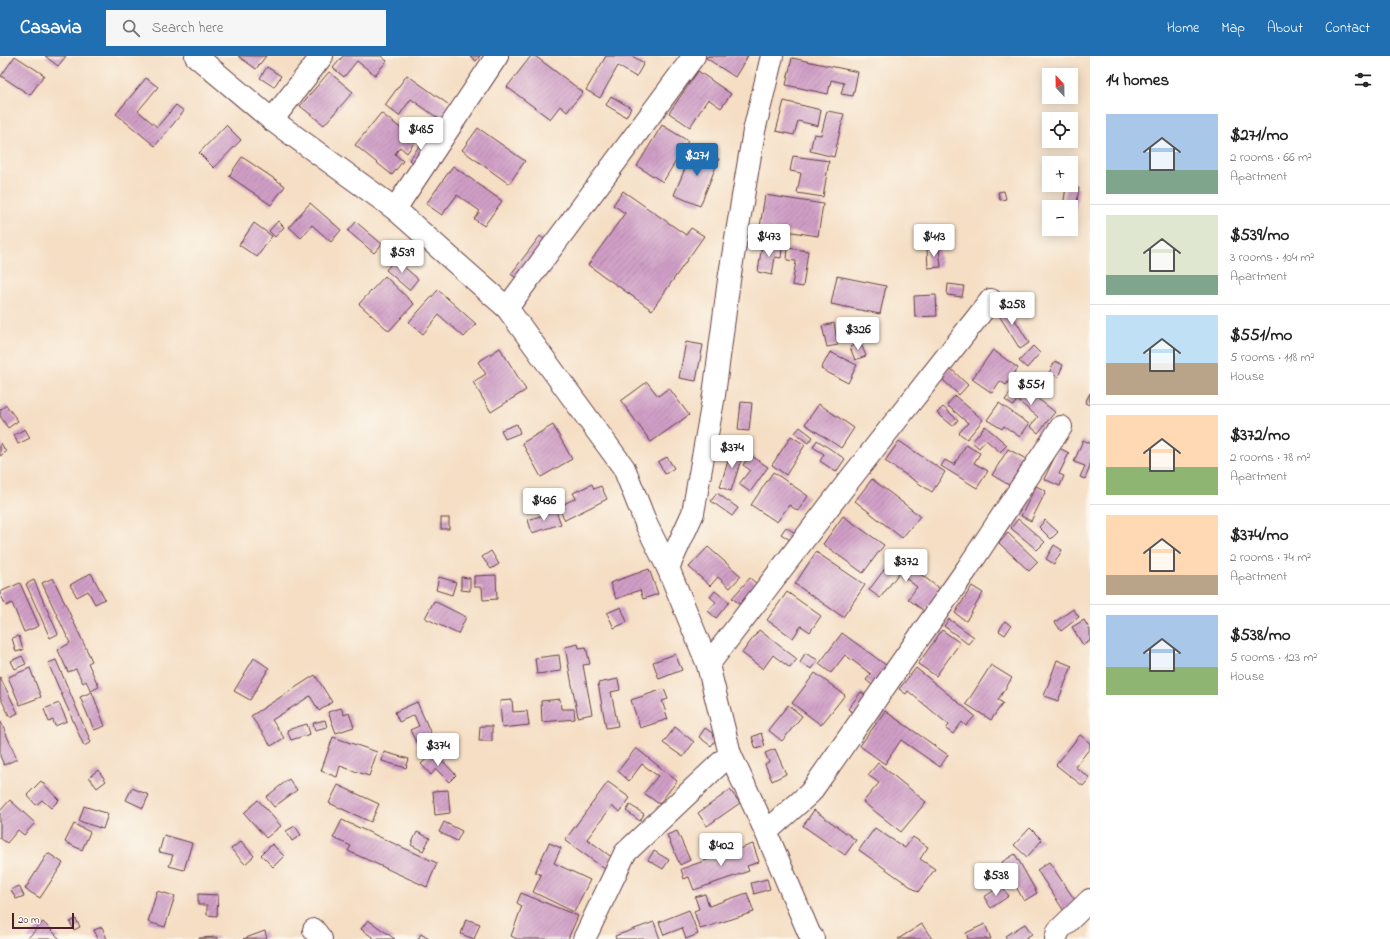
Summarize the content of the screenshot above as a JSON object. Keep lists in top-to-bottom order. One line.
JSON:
{"scale_bar":"20 m","north":"top","page":{"header":"Casavia","search":"Search here","nav":["Home","Map","About","Contact"],"heading":"14 homes","map_buttons":["+","−"],"list":[{"name":"$271/mo","note":"2 rooms · 66 m² · Apartment"},{"name":"$539/mo","note":"3 rooms · 104 m² · Apartment"},{"name":"$551/mo","note":"5 rooms · 118 m² · House"},{"name":"$372/mo","note":"2 rooms · 78 m² · Apartment"},{"name":"$374/mo","note":"2 rooms · 74 m² · Apartment"},{"name":"$538/mo","note":"5 rooms · 123 m² · House"}],"price":["$485","$271","$473","$413","$539","$258","$326","$551","$374","$436","$372","$374","$402","$538"],"scale":"20 m"}}
